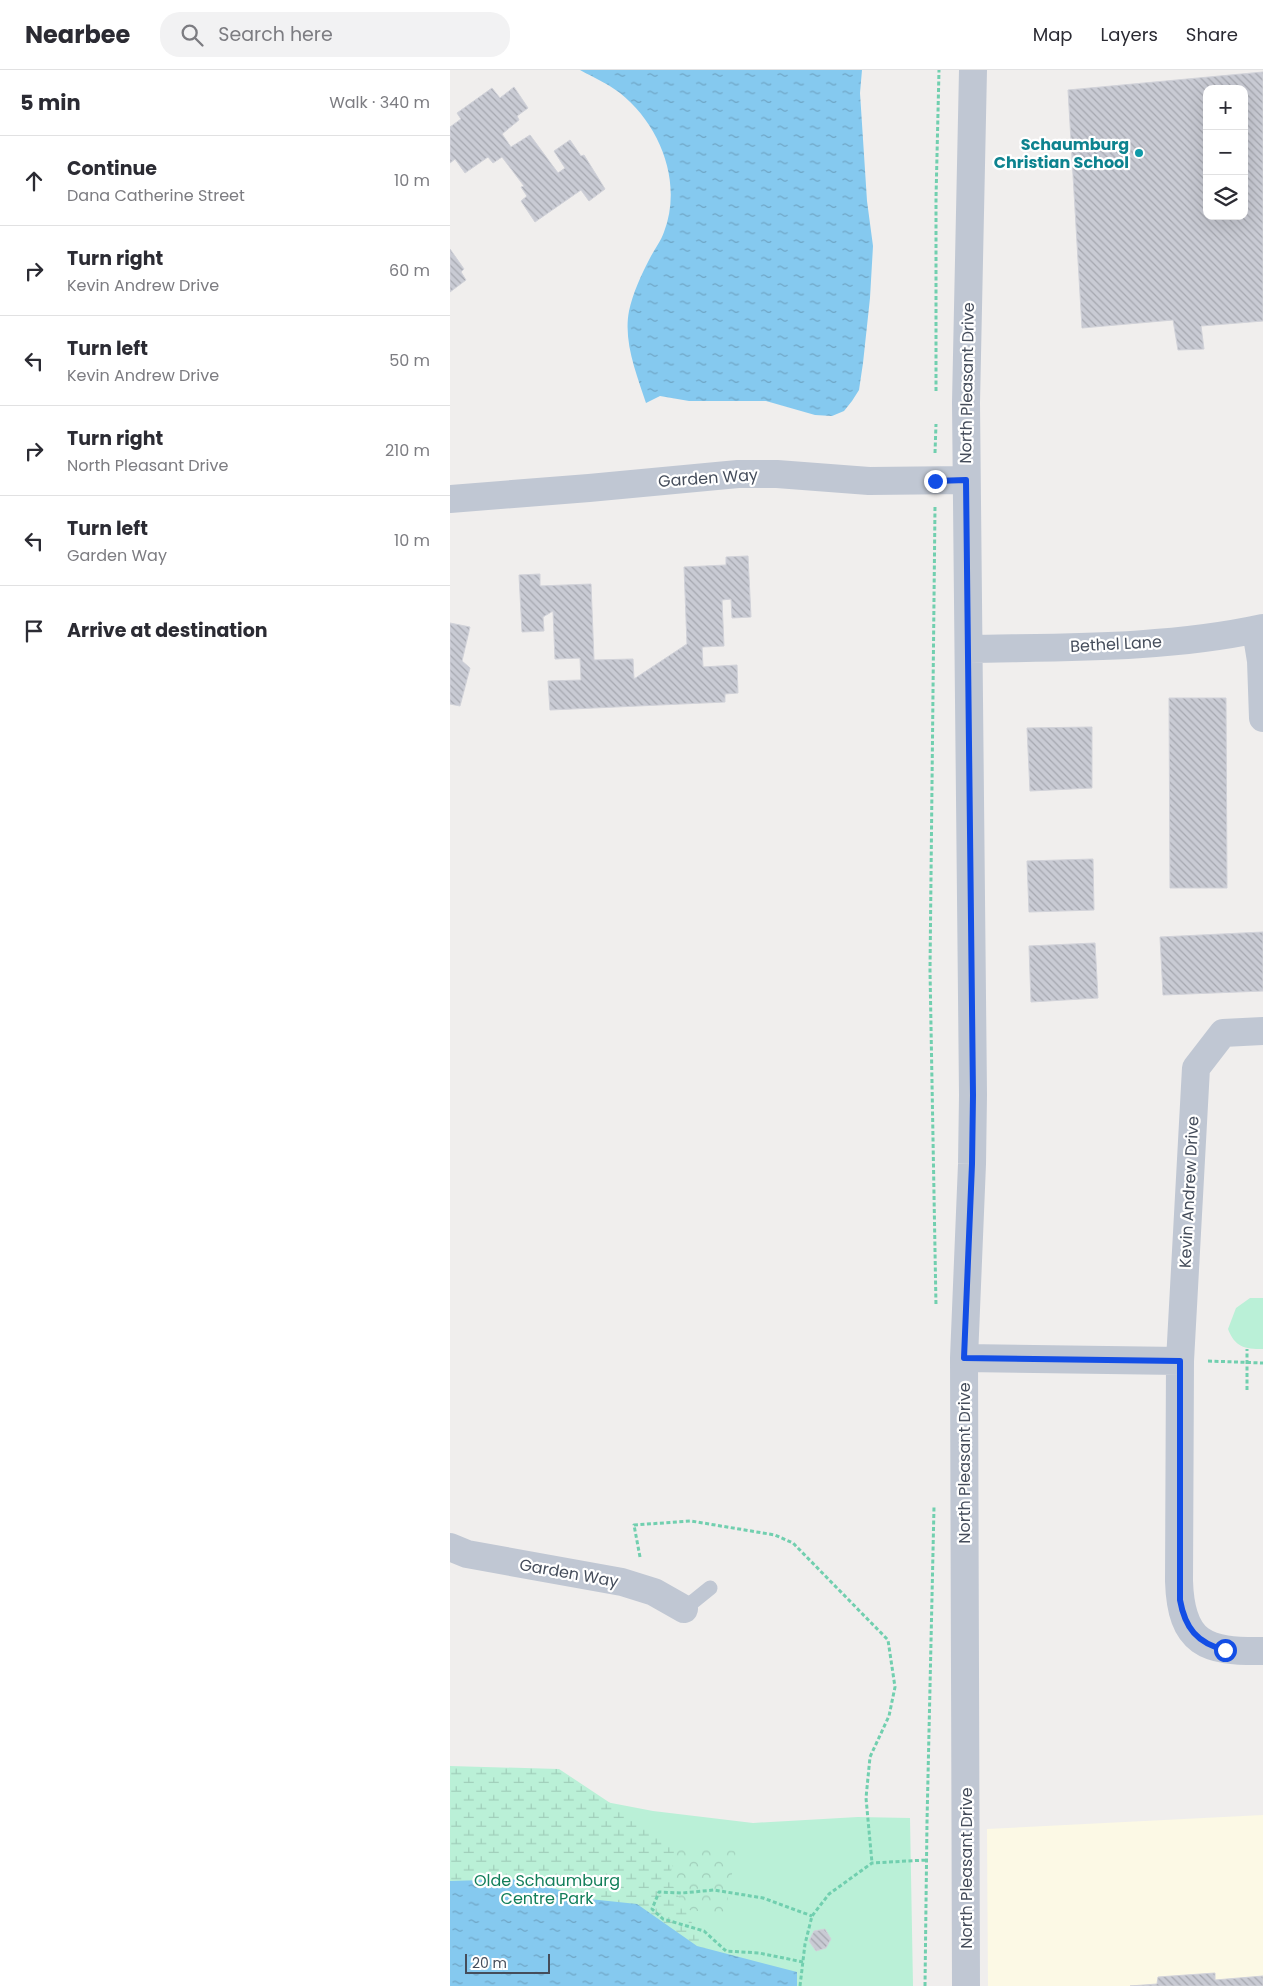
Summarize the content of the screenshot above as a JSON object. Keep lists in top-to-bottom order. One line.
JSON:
{"streets":{"street":["North Pleasant Drive","Garden Way","Bethel Lane","Kevin Andrew Drive"]},"crossings":[["North Pleasant Drive","Garden Way"],["North Pleasant Drive","Bethel Lane"]],"parks":["Olde Schaumburg Centre Park"],"places":["Schaumburg Christian School"],"scale_bar":"20 m","page":{"header":"Nearbee","search":"Search here","nav":["Map","Layers","Share"],"heading":["5 min","Walk · 340 m"],"map_buttons":["+","−"],"list":[["Continue","Dana Catherine Street","10 m"],["Turn right","Kevin Andrew Drive","60 m"],["Turn left","Kevin Andrew Drive","50 m"],["Turn right","North Pleasant Drive","210 m"],["Turn left","Garden Way","10 m"],"Arrive at destination"],"scale":"20 m"}}
